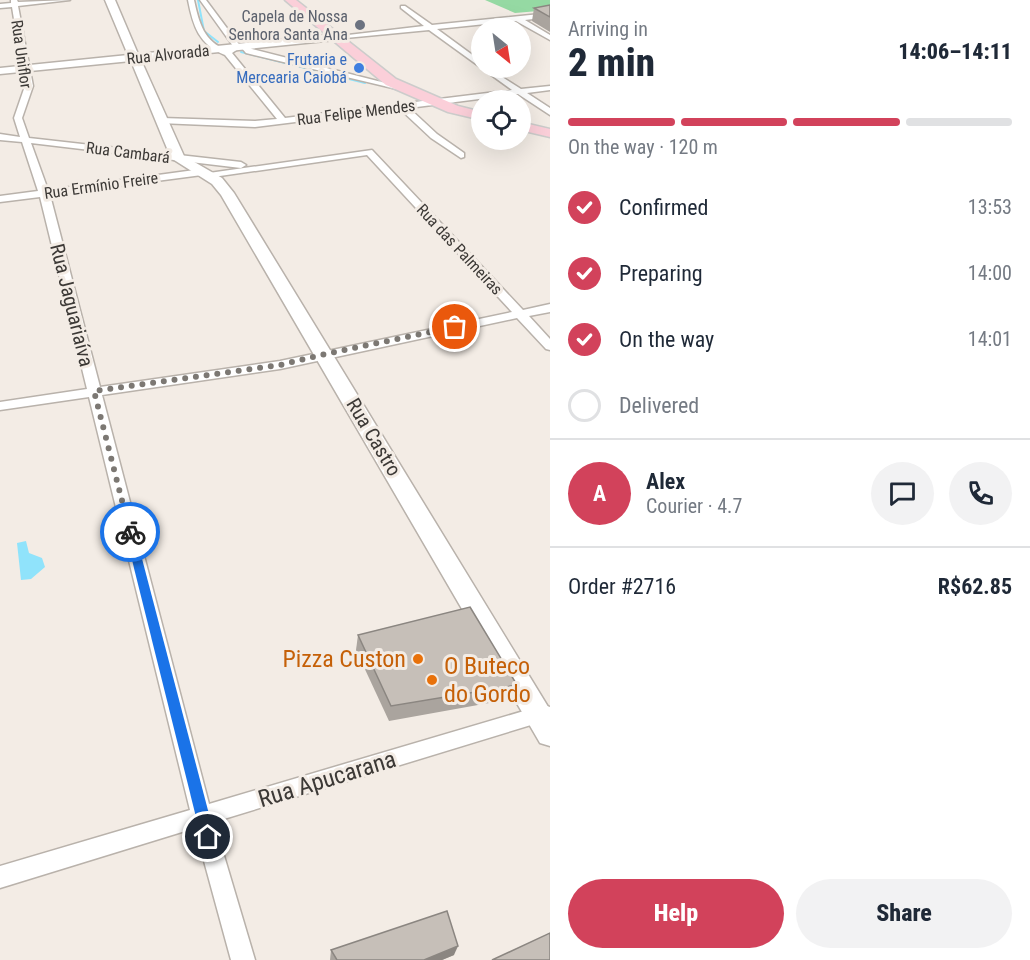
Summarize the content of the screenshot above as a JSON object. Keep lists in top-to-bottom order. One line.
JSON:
{"streets":{"street":["Rua Uniflor","Rua Alvorada","Rua Felipe Mendes","Rua Cambará","Rua Ermínio Freire","Rua das Palmeiras","Rua Jaguariaíva","Rua Castro","Rua Apucarana"]},"crossings":[["Rua Uniflor","Rua Alvorada"],["Rua Uniflor","Rua Cambará"],["Rua Uniflor","Rua Jaguariaíva"],["Rua Cambará","Rua Ermínio Freire"],["Rua Cambará","Rua Jaguariaíva"],["Rua Cambará","Rua Castro"],["Rua Ermínio Freire","Rua das Palmeiras"],["Rua Ermínio Freire","Rua Jaguariaíva"],["Rua Ermínio Freire","Rua Castro"],["Rua Jaguariaíva","Rua Apucarana"],["Rua Castro","Rua Apucarana"]],"places":["Capela de Nossa Senhora Santa Ana","Frutaria e Mercearia Caiobá","Pizza Custon","O Buteco do Gordo"],"north":"bottom right","page":{"heading":["2 min","Arriving in","14:06–14:11"],"panel":["Alex","Courier · 4.7","Order #2716","R$62.85"],"bar":"On the way · 120 m","list":[["Confirmed","13:53"],["Preparing","14:00"],["On the way","14:01"],"Delivered"],"round":"A","buttons":["Help","Share"]}}
